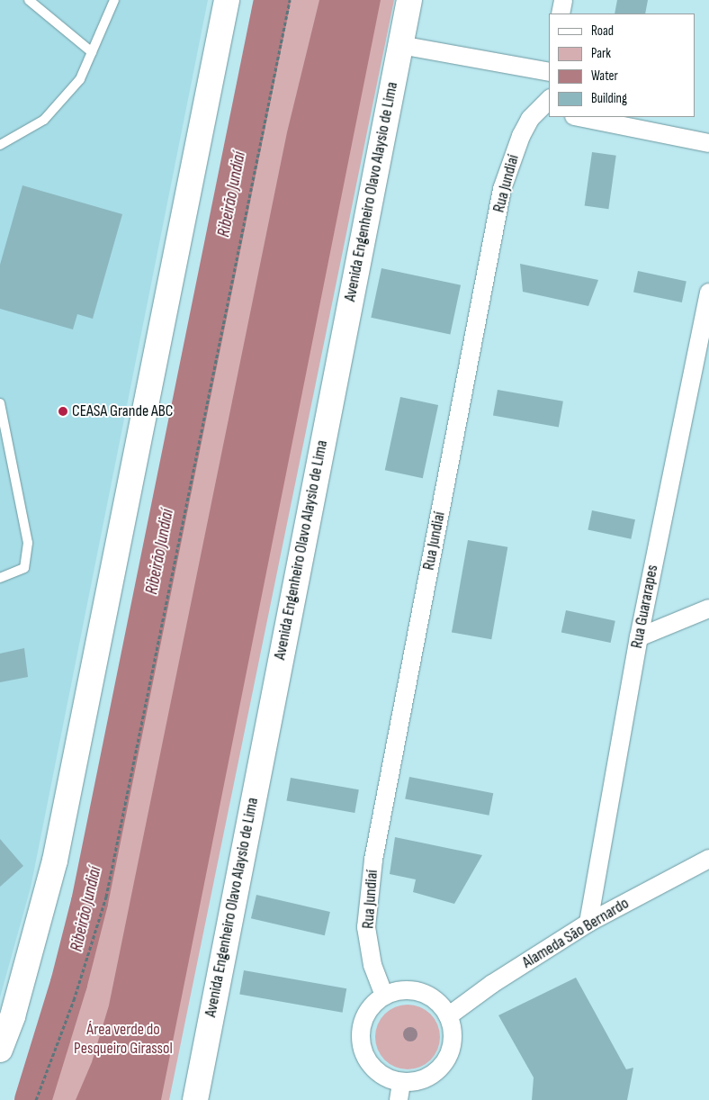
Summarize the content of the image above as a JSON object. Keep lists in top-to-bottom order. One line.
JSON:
{"streets":{"main road":["Avenida Engenheiro Olavo Alaysio de Lima"],"street":["Rua Jundiaí","Rua Guararapes","Alameda São Bernardo"]},"crossings":[["Rua Jundiaí","Alameda São Bernardo"],["Rua Guararapes","Alameda São Bernardo"]],"water":["Ribeirão Jundiaí"],"parks":["Área verde do Pesqueiro Girassol"],"places":["CEASA Grande ABC"],"legend":["Road","Park","Water","Building"]}
